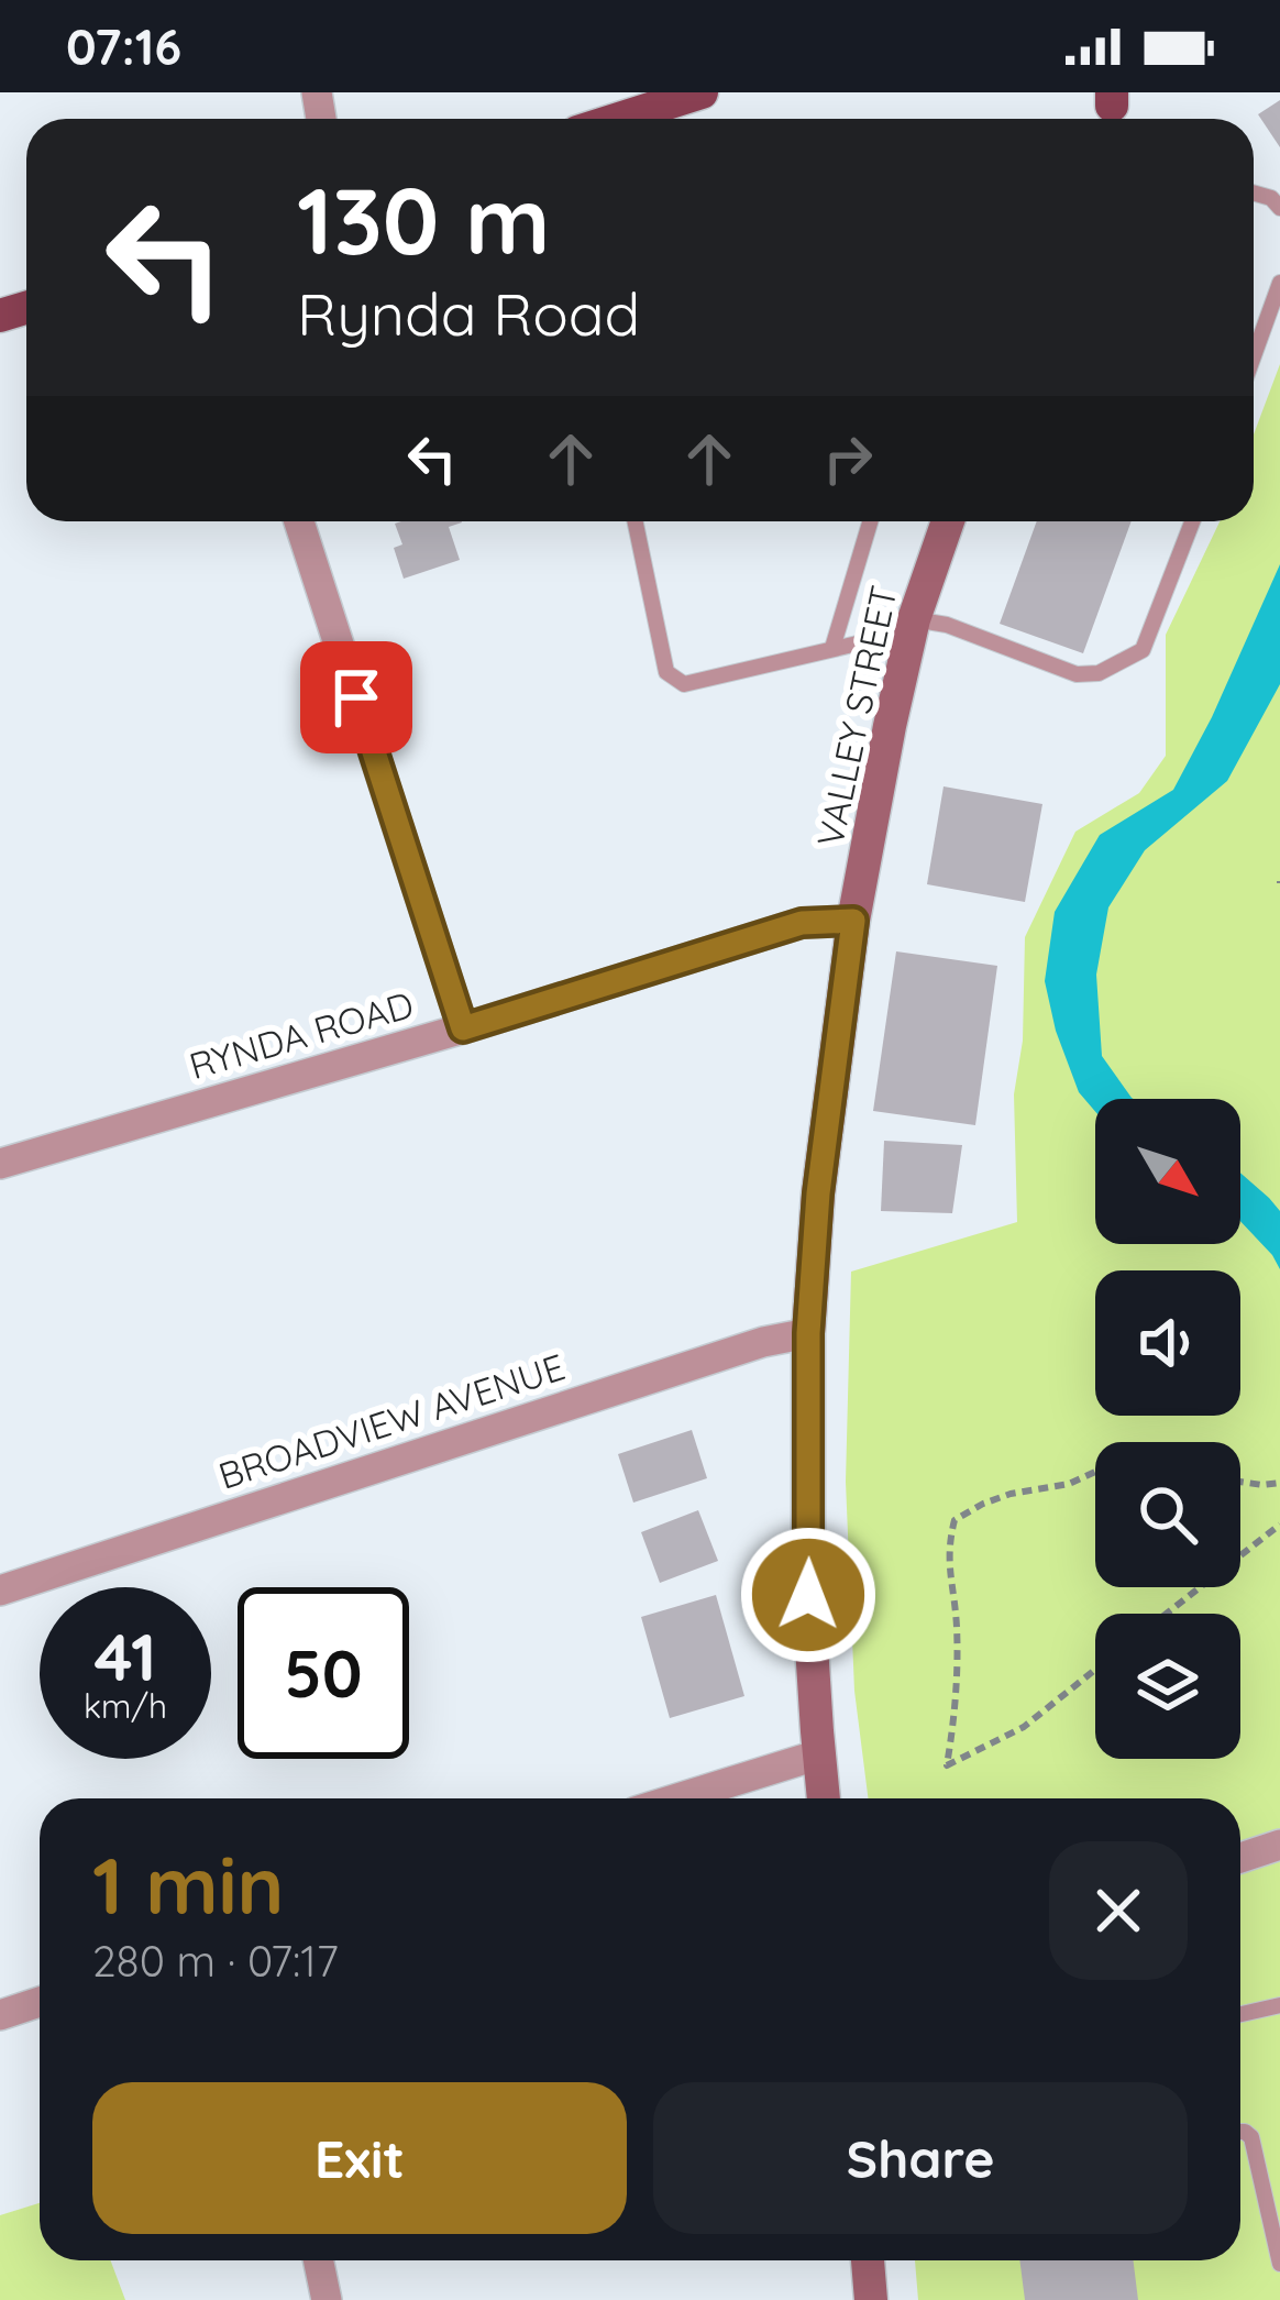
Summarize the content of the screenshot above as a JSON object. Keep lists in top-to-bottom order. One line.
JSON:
{"streets":{"main road":["VALLEY STREET"],"street":["RYNDA ROAD","BROADVIEW AVENUE"]},"crossings":[["VALLEY STREET","RYNDA ROAD"],["VALLEY STREET","BROADVIEW AVENUE"]],"north":"bottom right","page":{"status":"07:16","turn":["130 m","Rynda Road"],"speed":"41 km/h","limit":"50","heading":["1 min","280 m · 07:17"],"buttons":["Exit","Share"]}}
